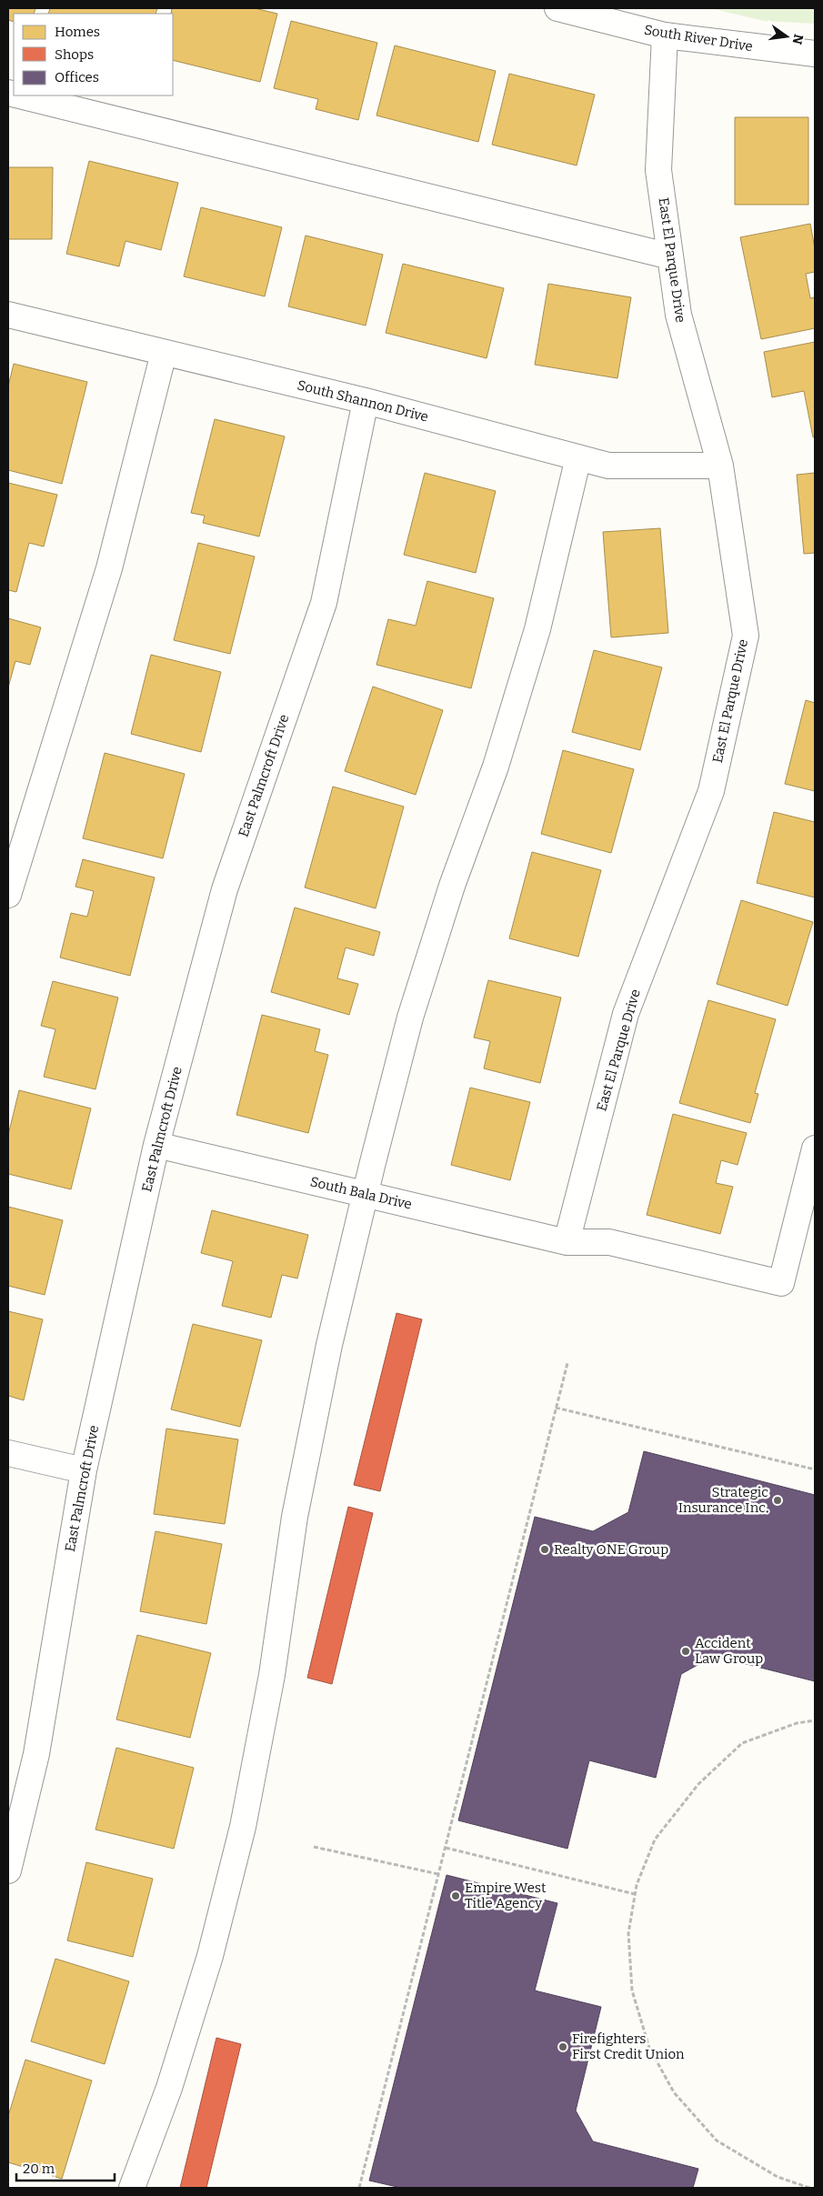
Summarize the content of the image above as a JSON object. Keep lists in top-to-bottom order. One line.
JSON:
{"streets":{"street":["South River Drive","East El Parque Drive","South Shannon Drive","East Palmcroft Drive","South Bala Drive"]},"crossings":[["South River Drive","East El Parque Drive"],["East El Parque Drive","South Shannon Drive"],["East El Parque Drive","South Bala Drive"],["South Shannon Drive","East Palmcroft Drive"],["East Palmcroft Drive","South Bala Drive"]],"places":["Strategic Insurance Inc.","Realty ONE Group","Accident Law Group","Empire West Title Agency","Firefighters First Credit Union"],"legend":["Homes","Shops","Offices"],"scale_bar":"20 m","north":"right"}
